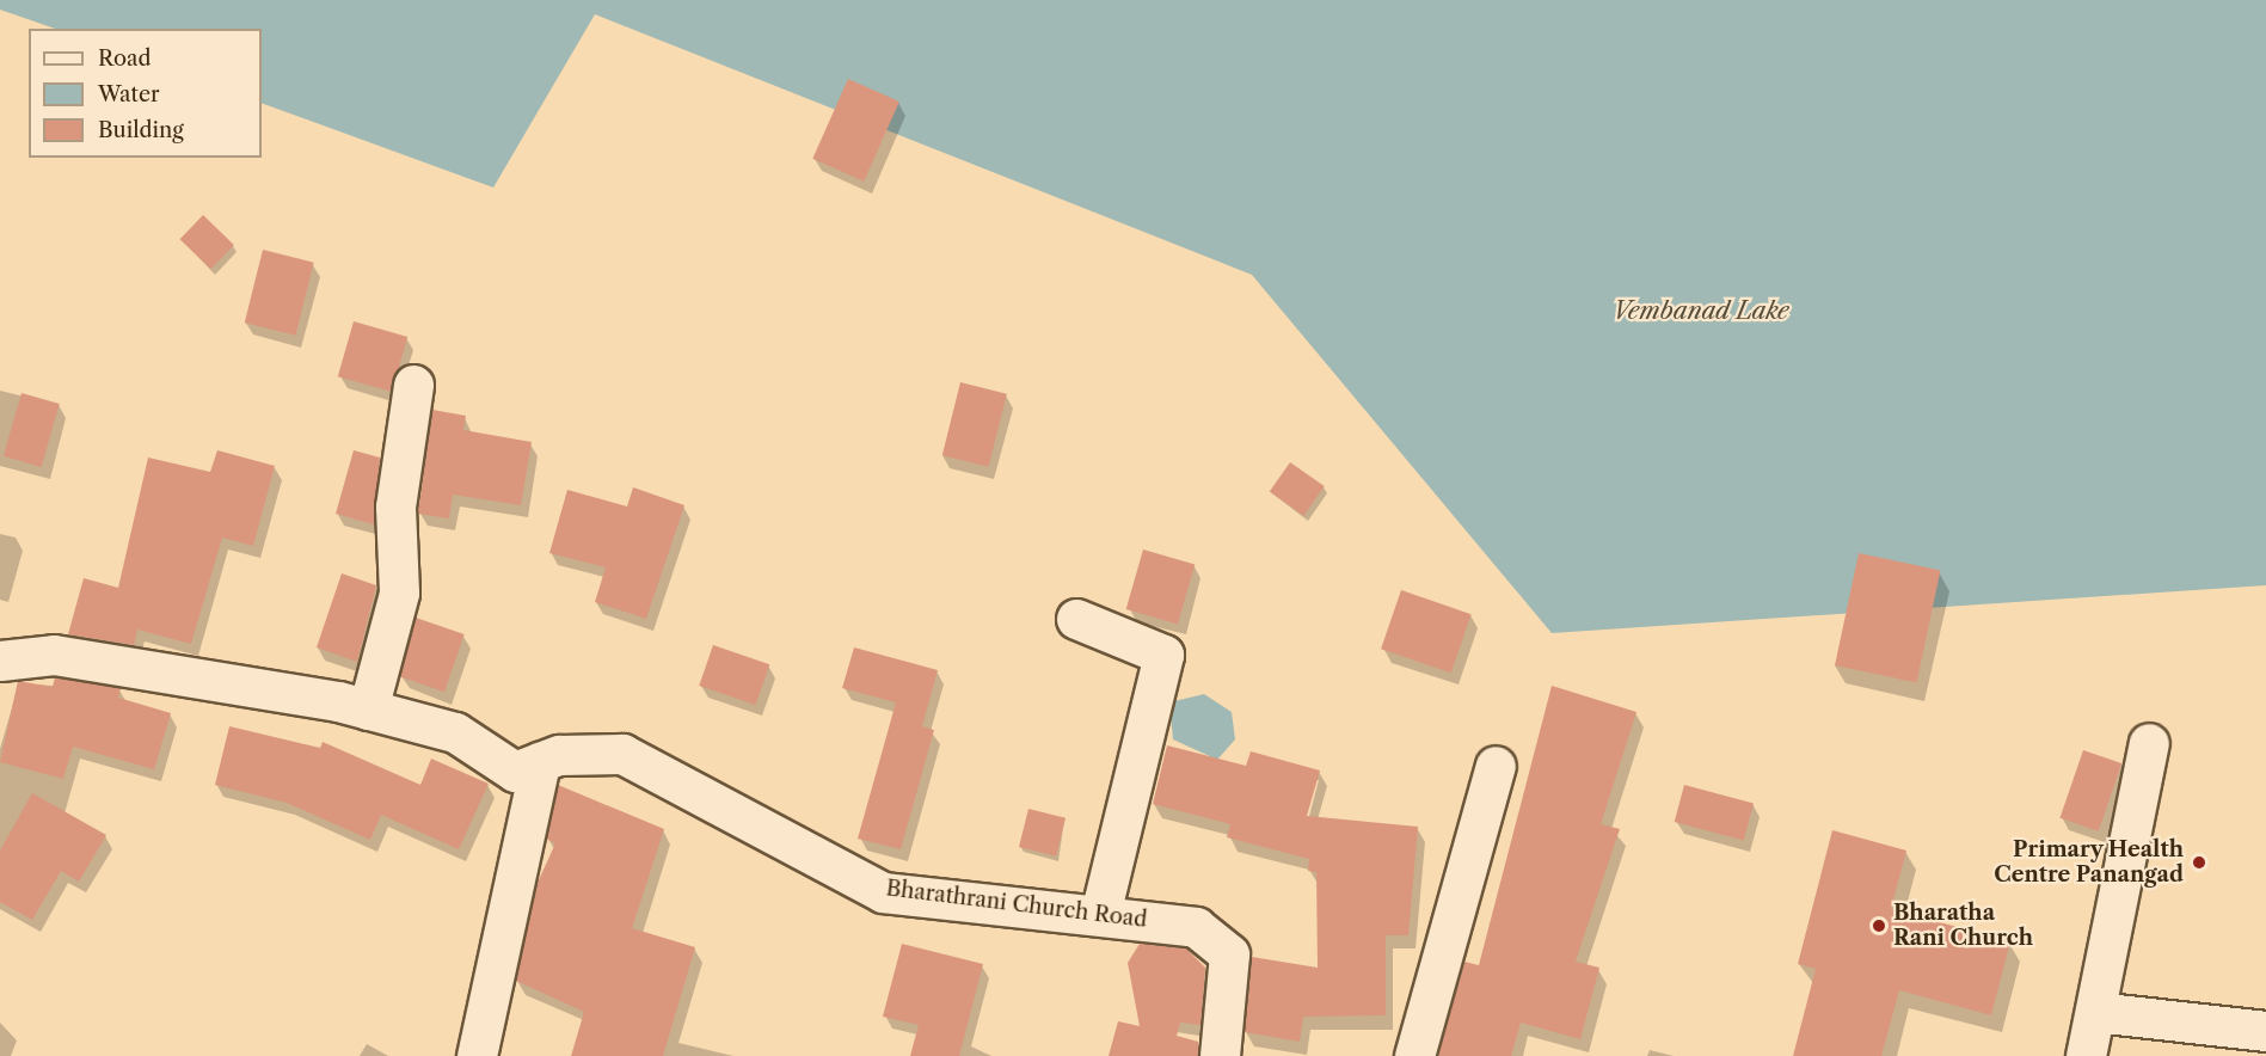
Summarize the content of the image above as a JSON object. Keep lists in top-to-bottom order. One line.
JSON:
{"streets":{"street":["Bharathrani Church Road"]},"water":["Vembanad Lake"],"places":["Primary Health Centre Panangad","Bharatha Rani Church"],"legend":["Road","Water","Building"]}
